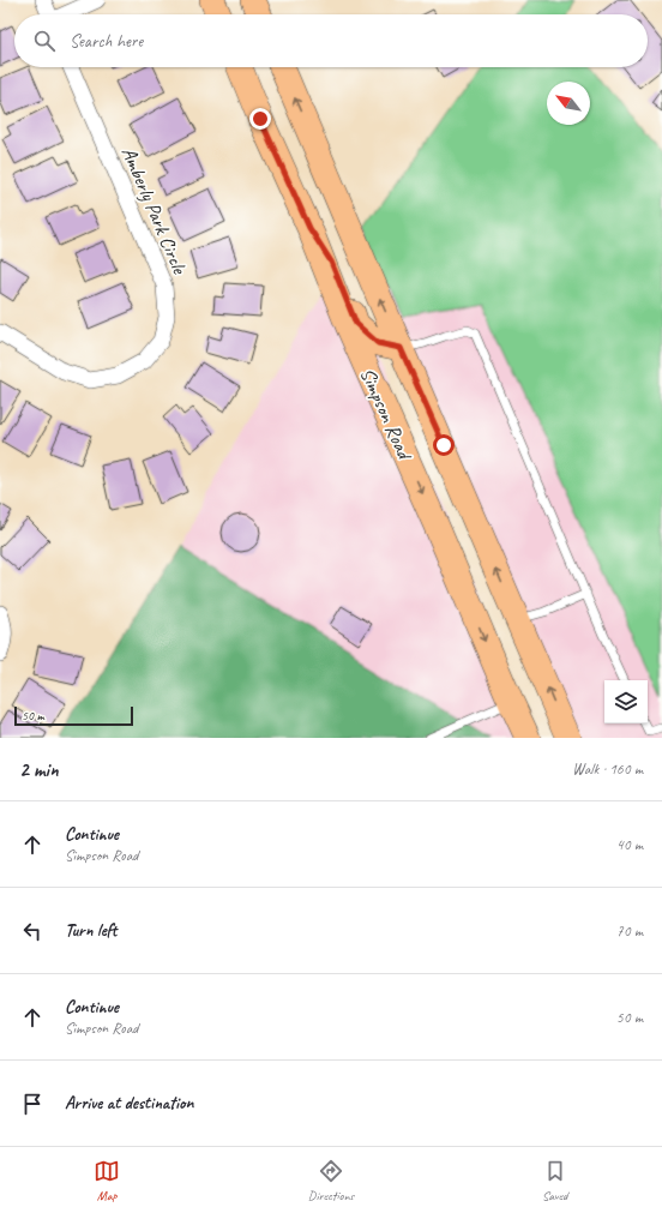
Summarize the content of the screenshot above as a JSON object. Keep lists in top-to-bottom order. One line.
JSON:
{"streets":{"main road":["Simpson Road"],"street":["Amberly Park Circle"]},"scale_bar":"50 m","north":"top left","page":{"search":"Search here","scale":"50 m","heading":["2 min","Walk · 160 m"],"list":[["Continue","Simpson Road","40 m"],["Turn left","70 m"],["Continue","Simpson Road","50 m"],"Arrive at destination"],"nav":["Map","Directions","Saved"]}}
